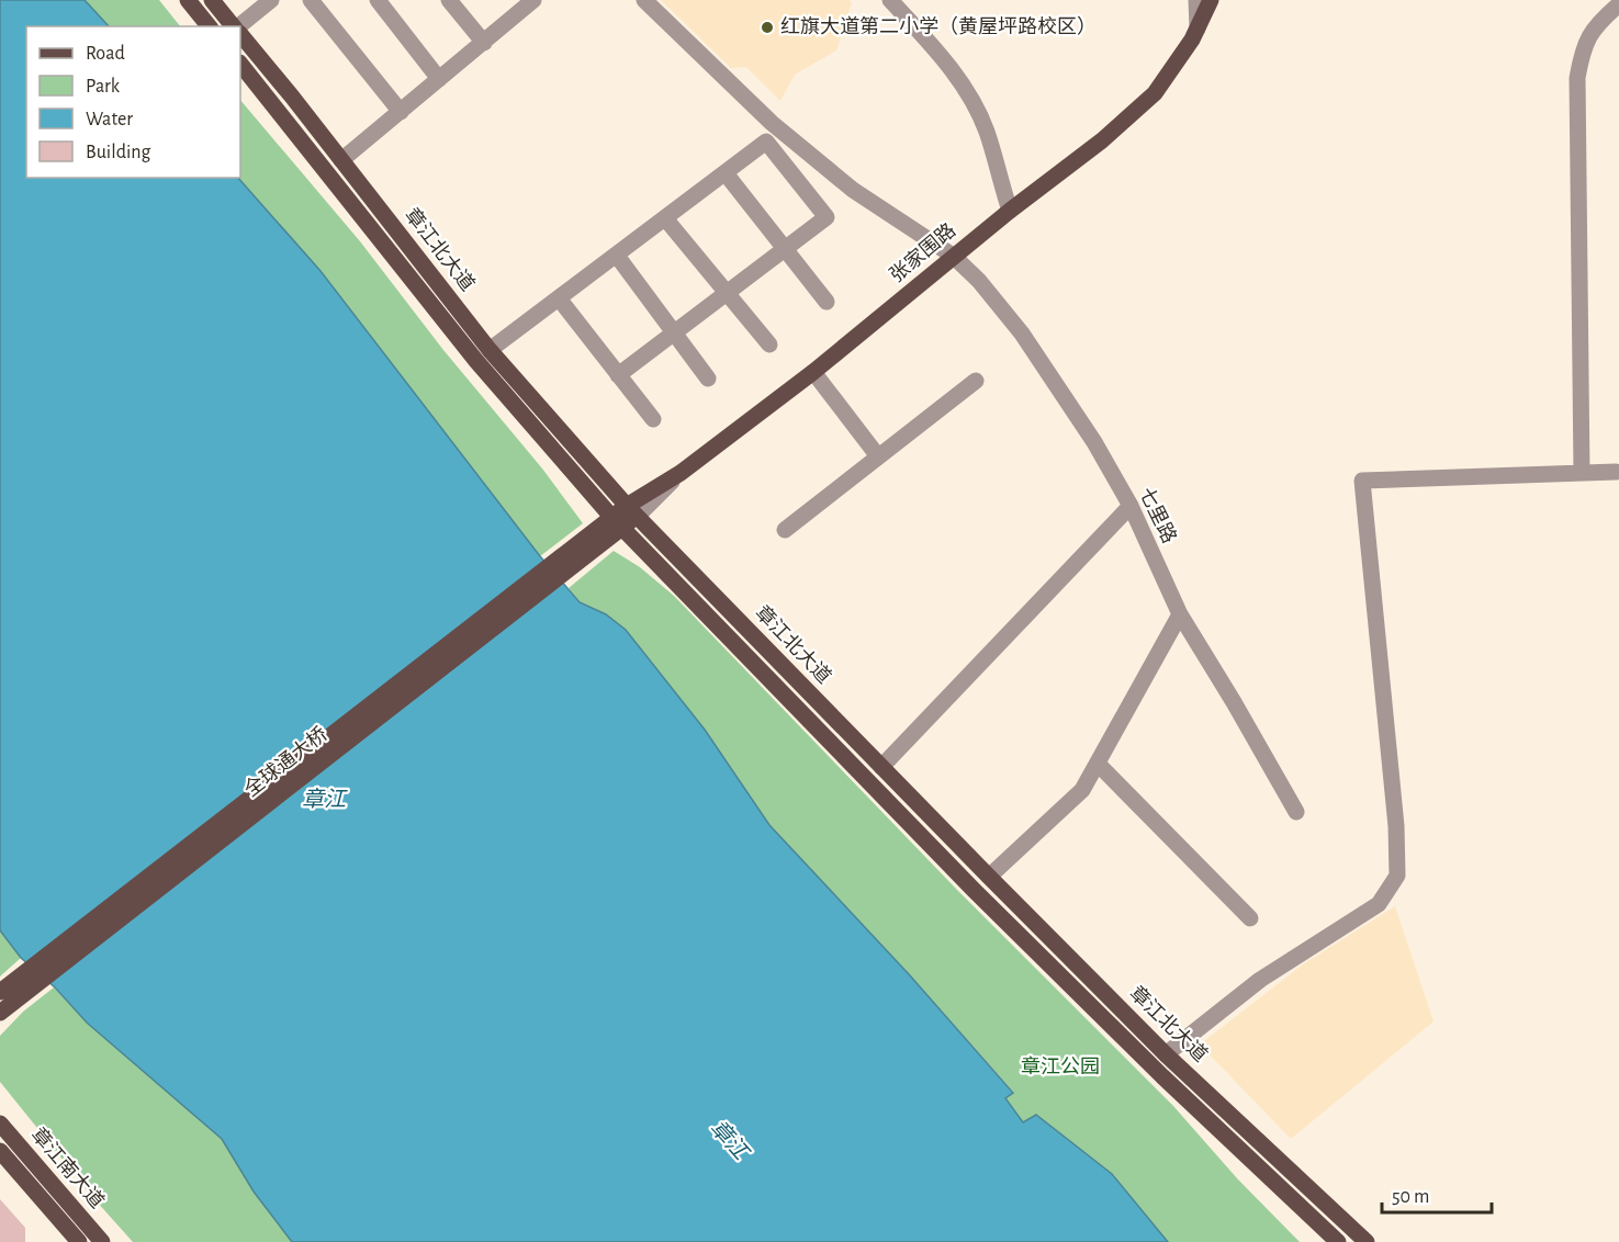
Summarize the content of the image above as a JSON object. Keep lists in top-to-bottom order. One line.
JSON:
{"streets":{"main road":["章江北大道","张家围路","全球通大桥","章江南大道"],"street":["七里路"]},"crossings":[["章江北大道","张家围路"],["张家围路","七里路"],["张家围路","全球通大桥"]],"water":["章江"],"parks":["章江公园"],"places":["红旗大道第二小学（黄屋坪路校区）"],"legend":["Road","Park","Water","Building"],"scale_bar":"50 m"}
